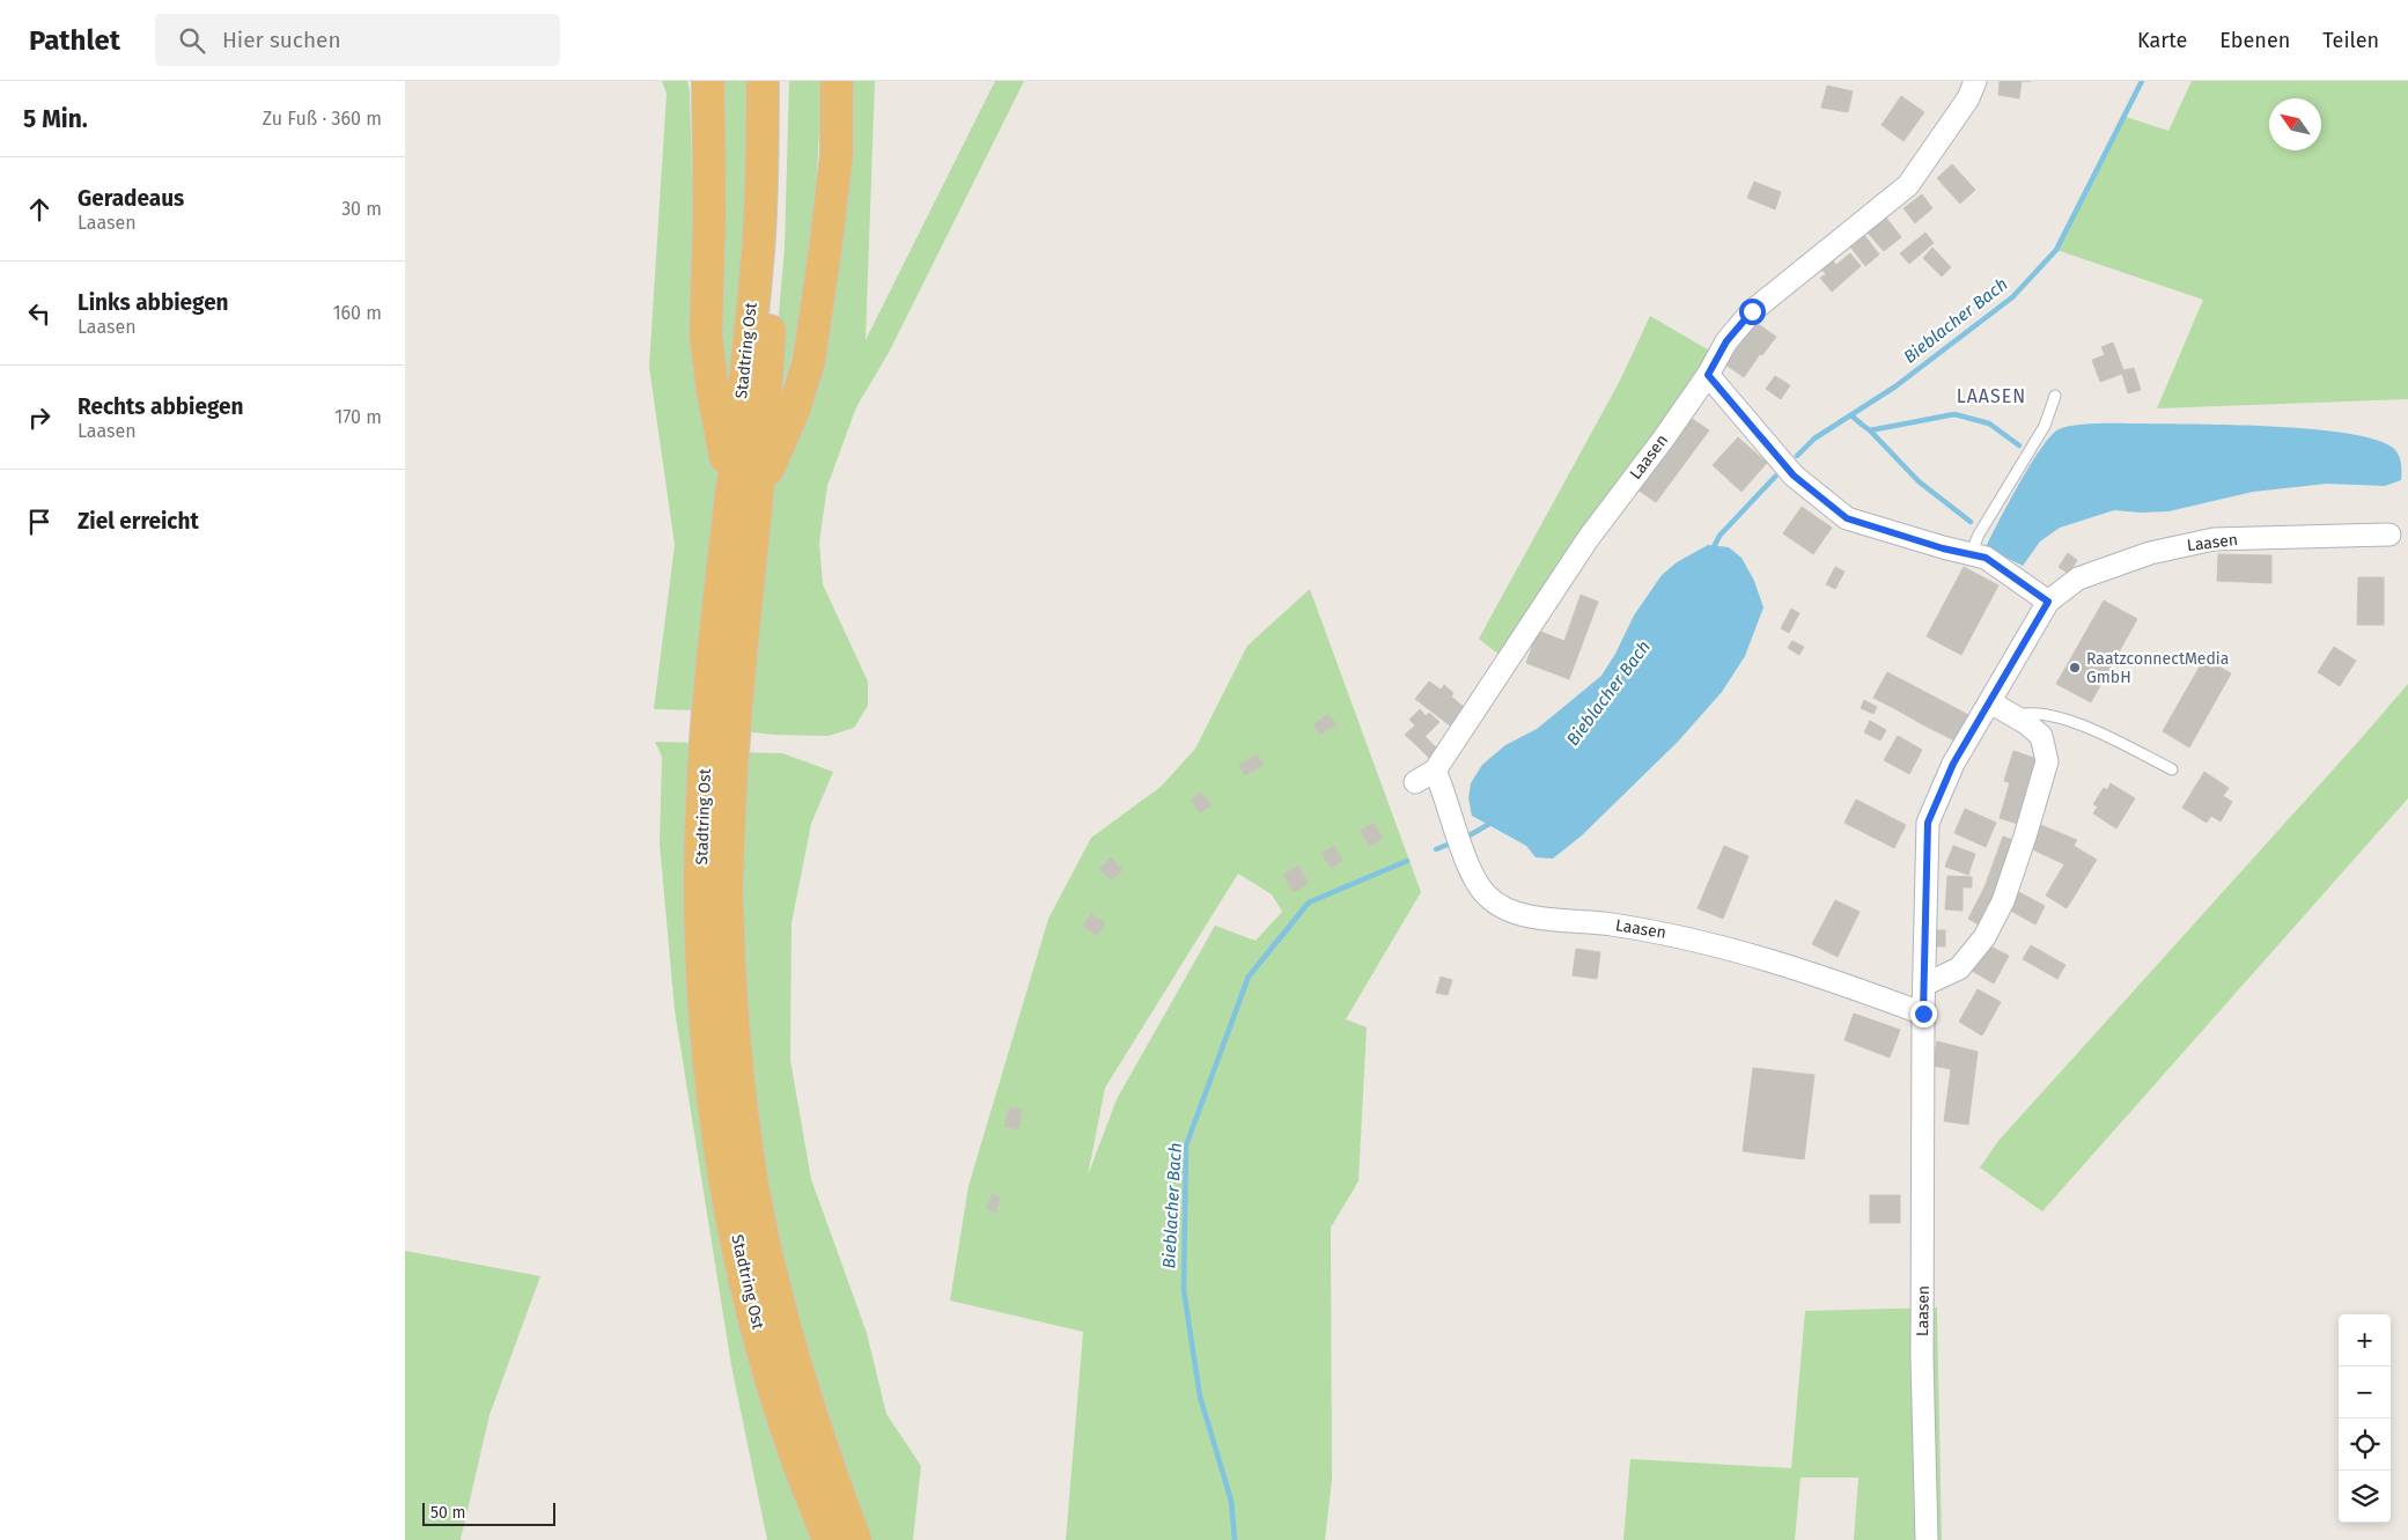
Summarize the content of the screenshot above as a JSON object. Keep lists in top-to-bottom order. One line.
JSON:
{"streets":{"highway":["Stadtring Ost"],"street":["Laasen"]},"districts":["LAASEN"],"water":["Bieblacher Bach"],"places":["RaatzconnectMedia GmbH"],"scale_bar":"50 m","north":"top left","page":{"header":"Pathlet","search":"Hier suchen","nav":["Karte","Ebenen","Teilen"],"heading":["5 Min.","Zu Fuß · 360 m"],"list":[["Geradeaus","Laasen","30 m"],["Links abbiegen","Laasen","160 m"],["Rechts abbiegen","Laasen","170 m"],"Ziel erreicht"],"map_buttons":["+","−"],"scale":"50 m"}}
